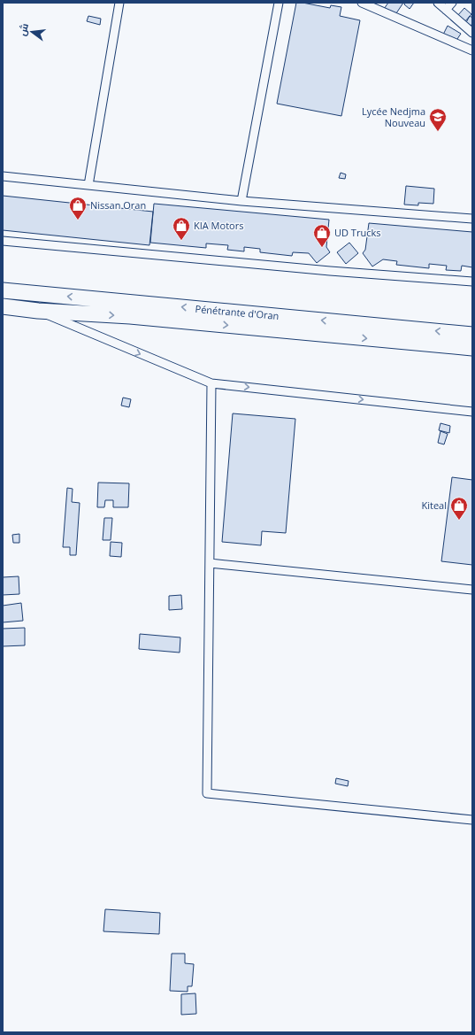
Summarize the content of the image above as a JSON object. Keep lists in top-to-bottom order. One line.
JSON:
{"streets":{"highway":["Pénétrante d'Oran"]},"places":{"school or university":["Lycée Nedjma Nouveau"],"shop":["Nissan Oran","KIA Motors","UD Trucks","Kiteal"]},"north":"left"}
